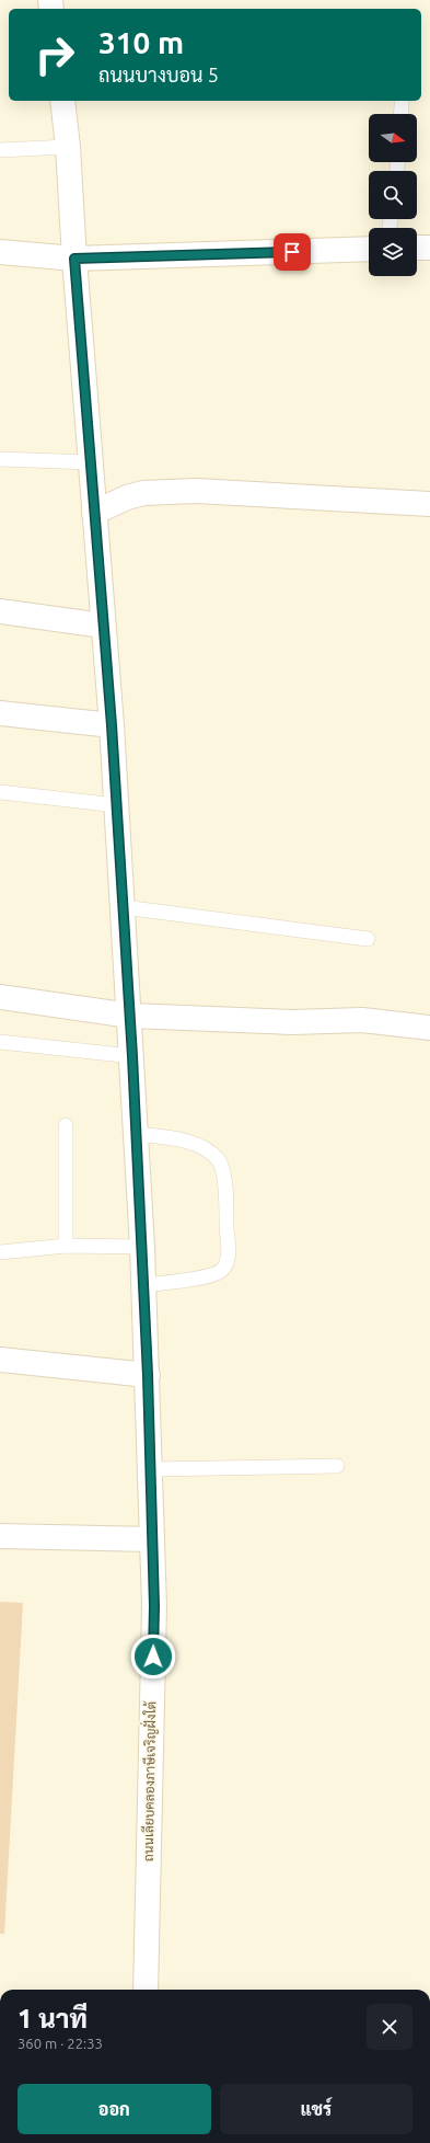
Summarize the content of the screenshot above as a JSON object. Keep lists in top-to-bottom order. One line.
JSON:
{"streets":{"street":["ถนนเลียบคลองภาษีเจริญฝั่งใต้"]},"north":"right","page":{"turn":["310 m","ถนนบางบอน 5"],"heading":["1 นาที","360 m · 22:33"],"buttons":["ออก","แชร์"]}}
